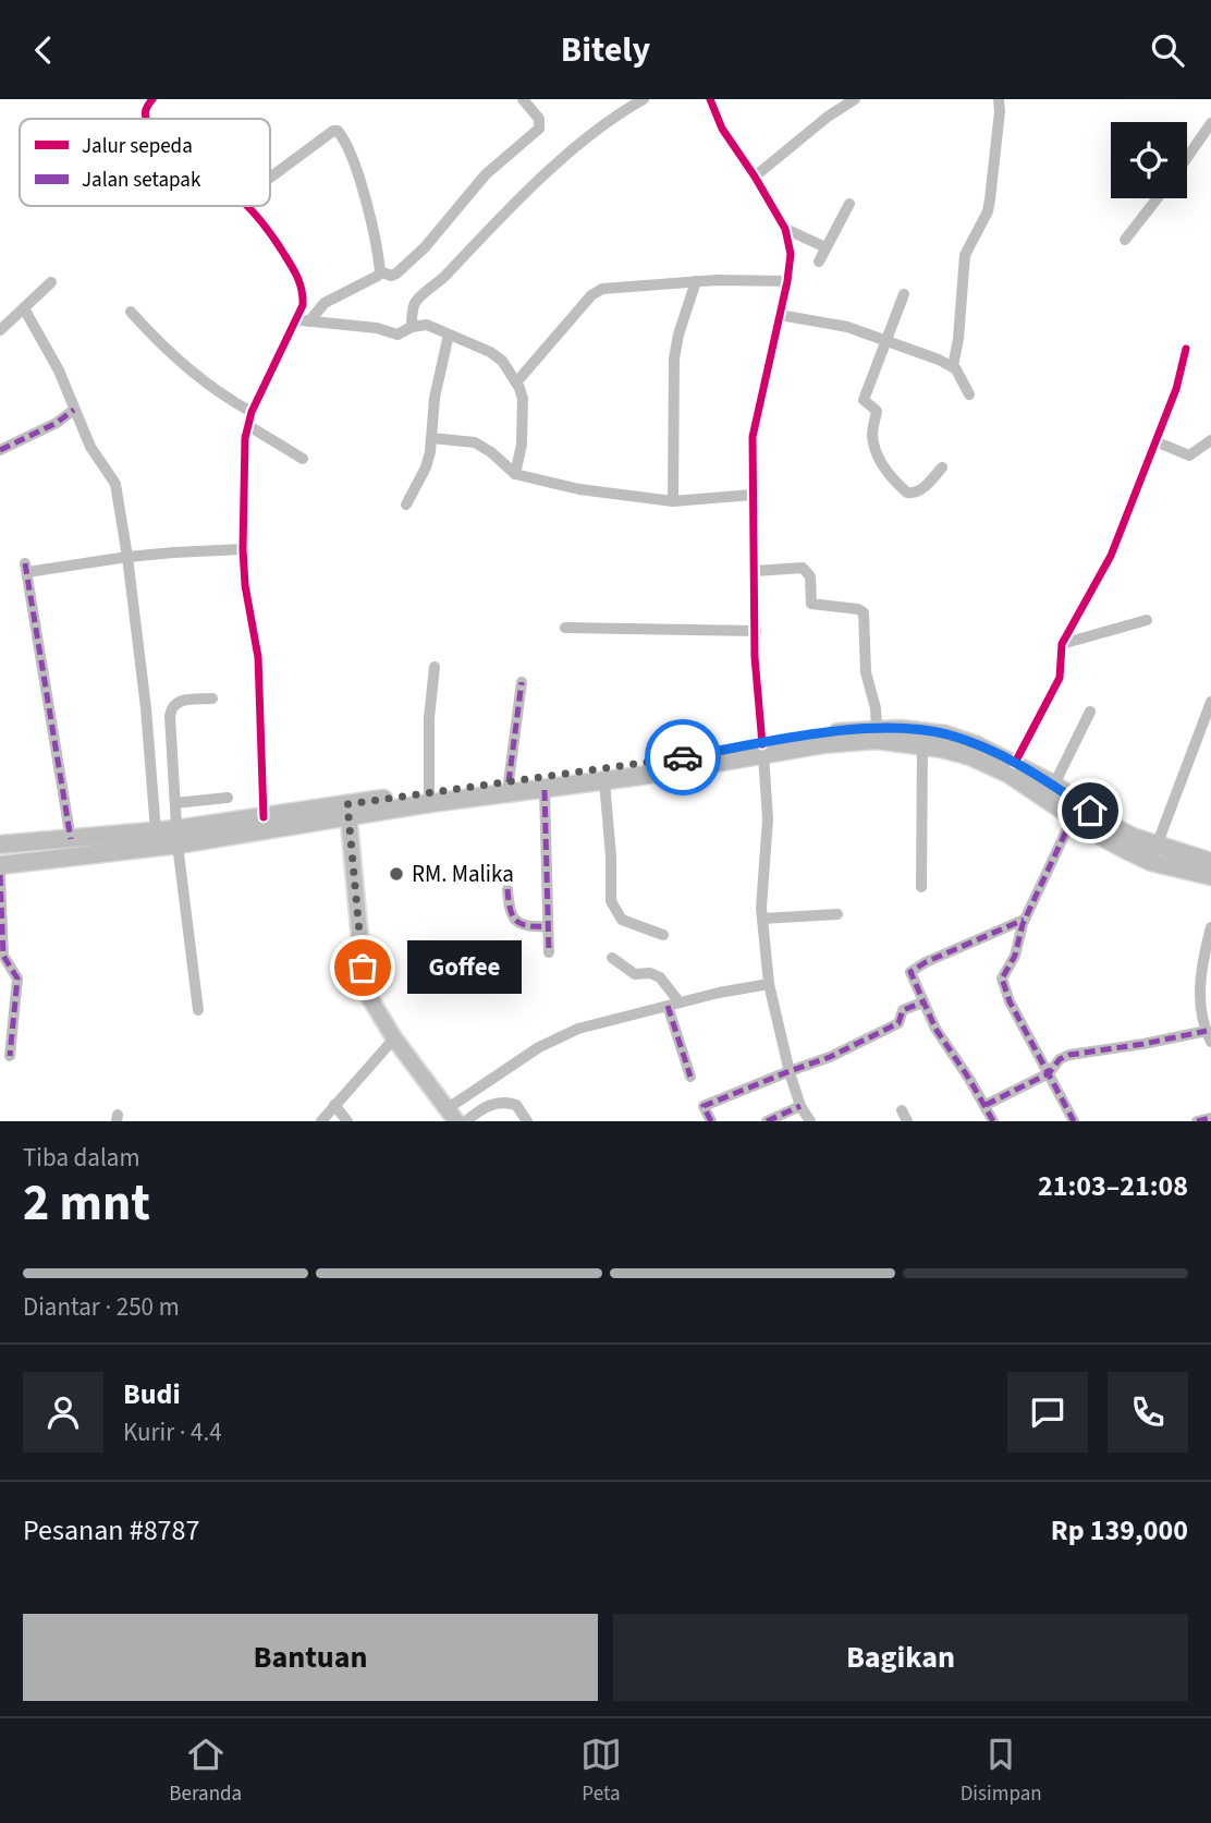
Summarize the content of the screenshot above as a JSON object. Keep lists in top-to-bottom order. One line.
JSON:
{"places":["RM. Malika","Goffee"],"legend":["Jalur sepeda","Jalan setapak"],"page":{"header":"Bitely","bubble":"Goffee","heading":["2 mnt","Tiba dalam","21:03–21:08"],"panel":["Budi","Kurir · 4.4","Pesanan #8787","Rp 139,000"],"bar":"Diantar · 250 m","buttons":["Bantuan","Bagikan"],"tabs":["Beranda","Peta","Disimpan"]}}
